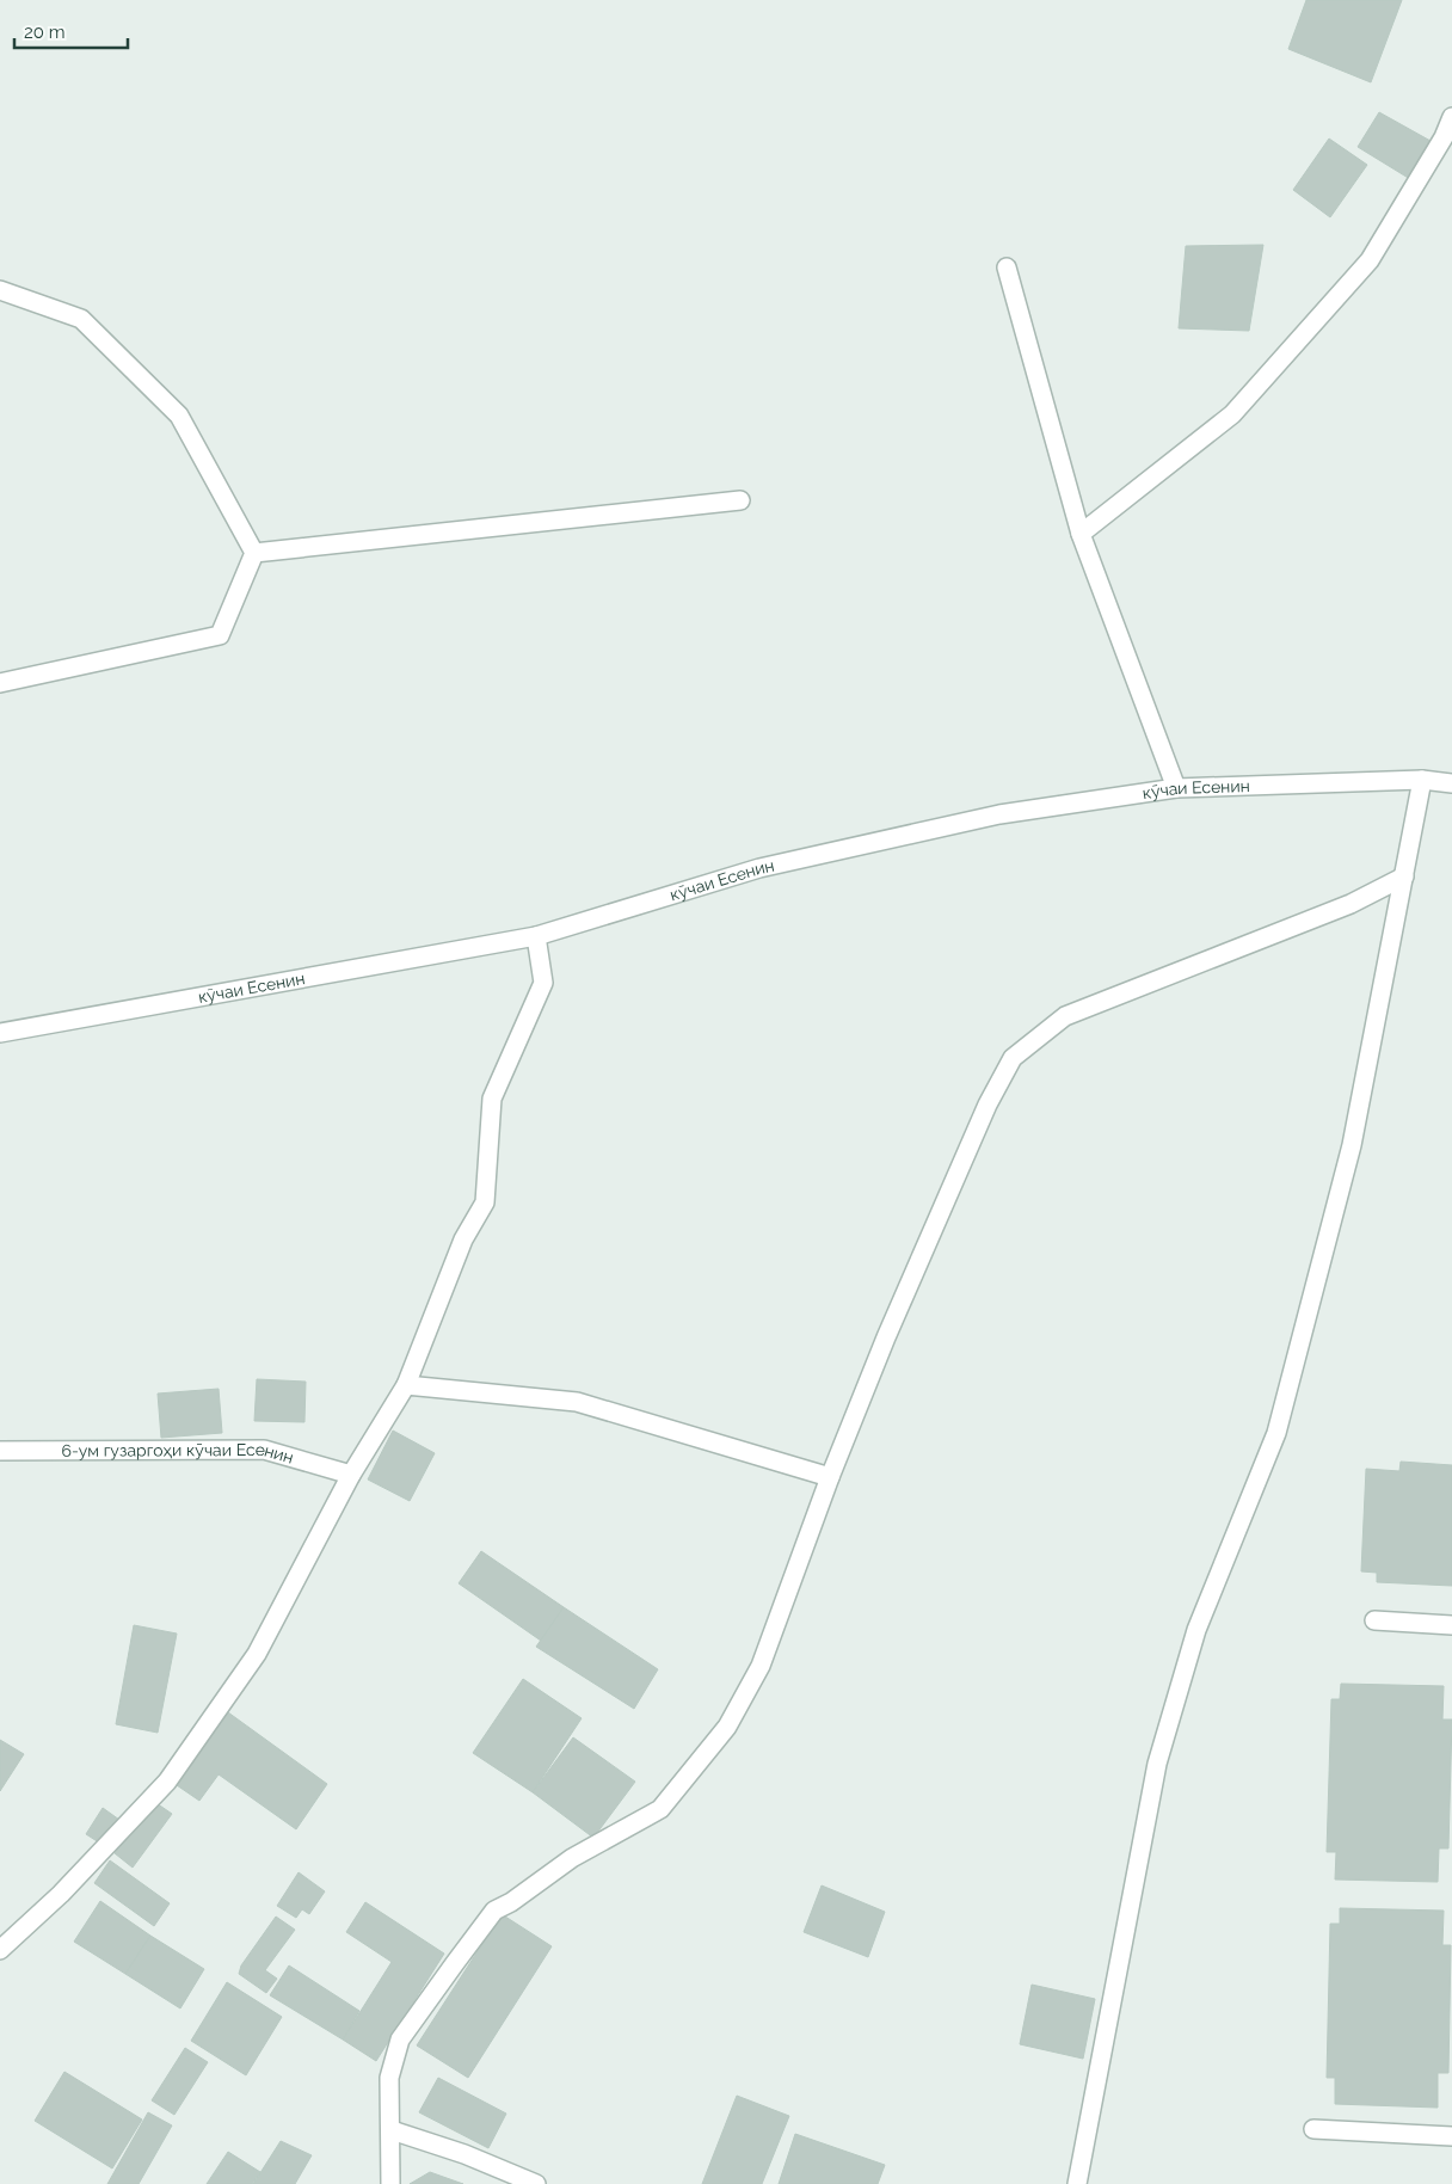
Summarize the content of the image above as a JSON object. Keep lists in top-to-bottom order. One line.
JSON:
{"streets":{"street":["кӯчаи Есенин","6-ум гузаргоҳи кӯчаи Есенин"]},"scale_bar":"20 m"}
